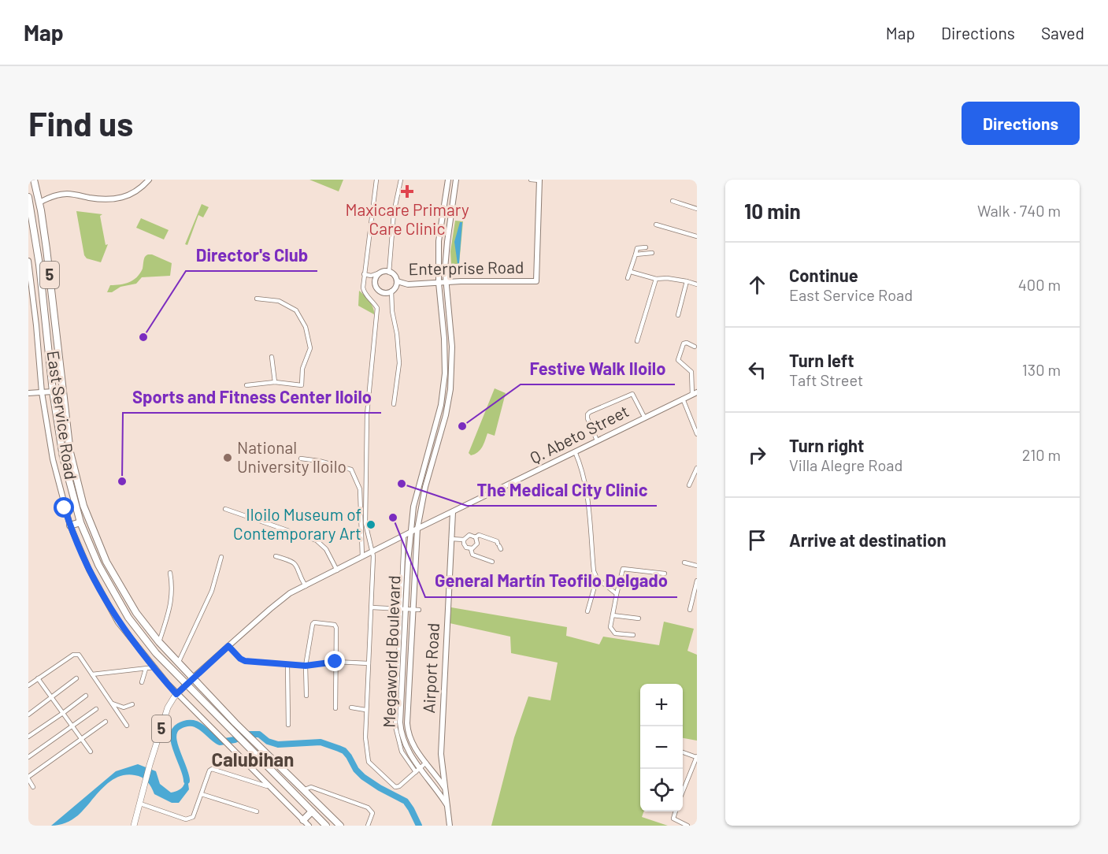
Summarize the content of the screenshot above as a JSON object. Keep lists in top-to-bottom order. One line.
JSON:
{"streets":{"highway":["5"],"main road":["Enterprise Road","East Service Road","Q. Abeto Street","Megaworld Boulevard","Airport Road"]},"crossings":[["Enterprise Road","Megaworld Boulevard"],["5","East Service Road"],["5","Q. Abeto Street"],["Q. Abeto Street","Megaworld Boulevard"],["Q. Abeto Street","Airport Road"],["Megaworld Boulevard","Airport Road"]],"districts":["Calubihan"],"places":{"health":["Maxicare Primary Care Clinic"],"other":["Director's Club","Festive Walk Iloilo","National University Iloilo","Sports and Fitness Center Iloilo","The Medical City Clinic","General Martín Teofilo Delgado","Iloilo Museum of Contemporary Art"]},"page":{"header":"Map","nav":["Map","Directions","Saved"],"buttons":"Directions","title":"Find us","heading":["10 min","Walk · 740 m"],"list":[["Continue","East Service Road","400 m"],["Turn left","Taft Street","130 m"],["Turn right","Villa Alegre Road","210 m"],"Arrive at destination"],"map_buttons":["+","−"]}}
